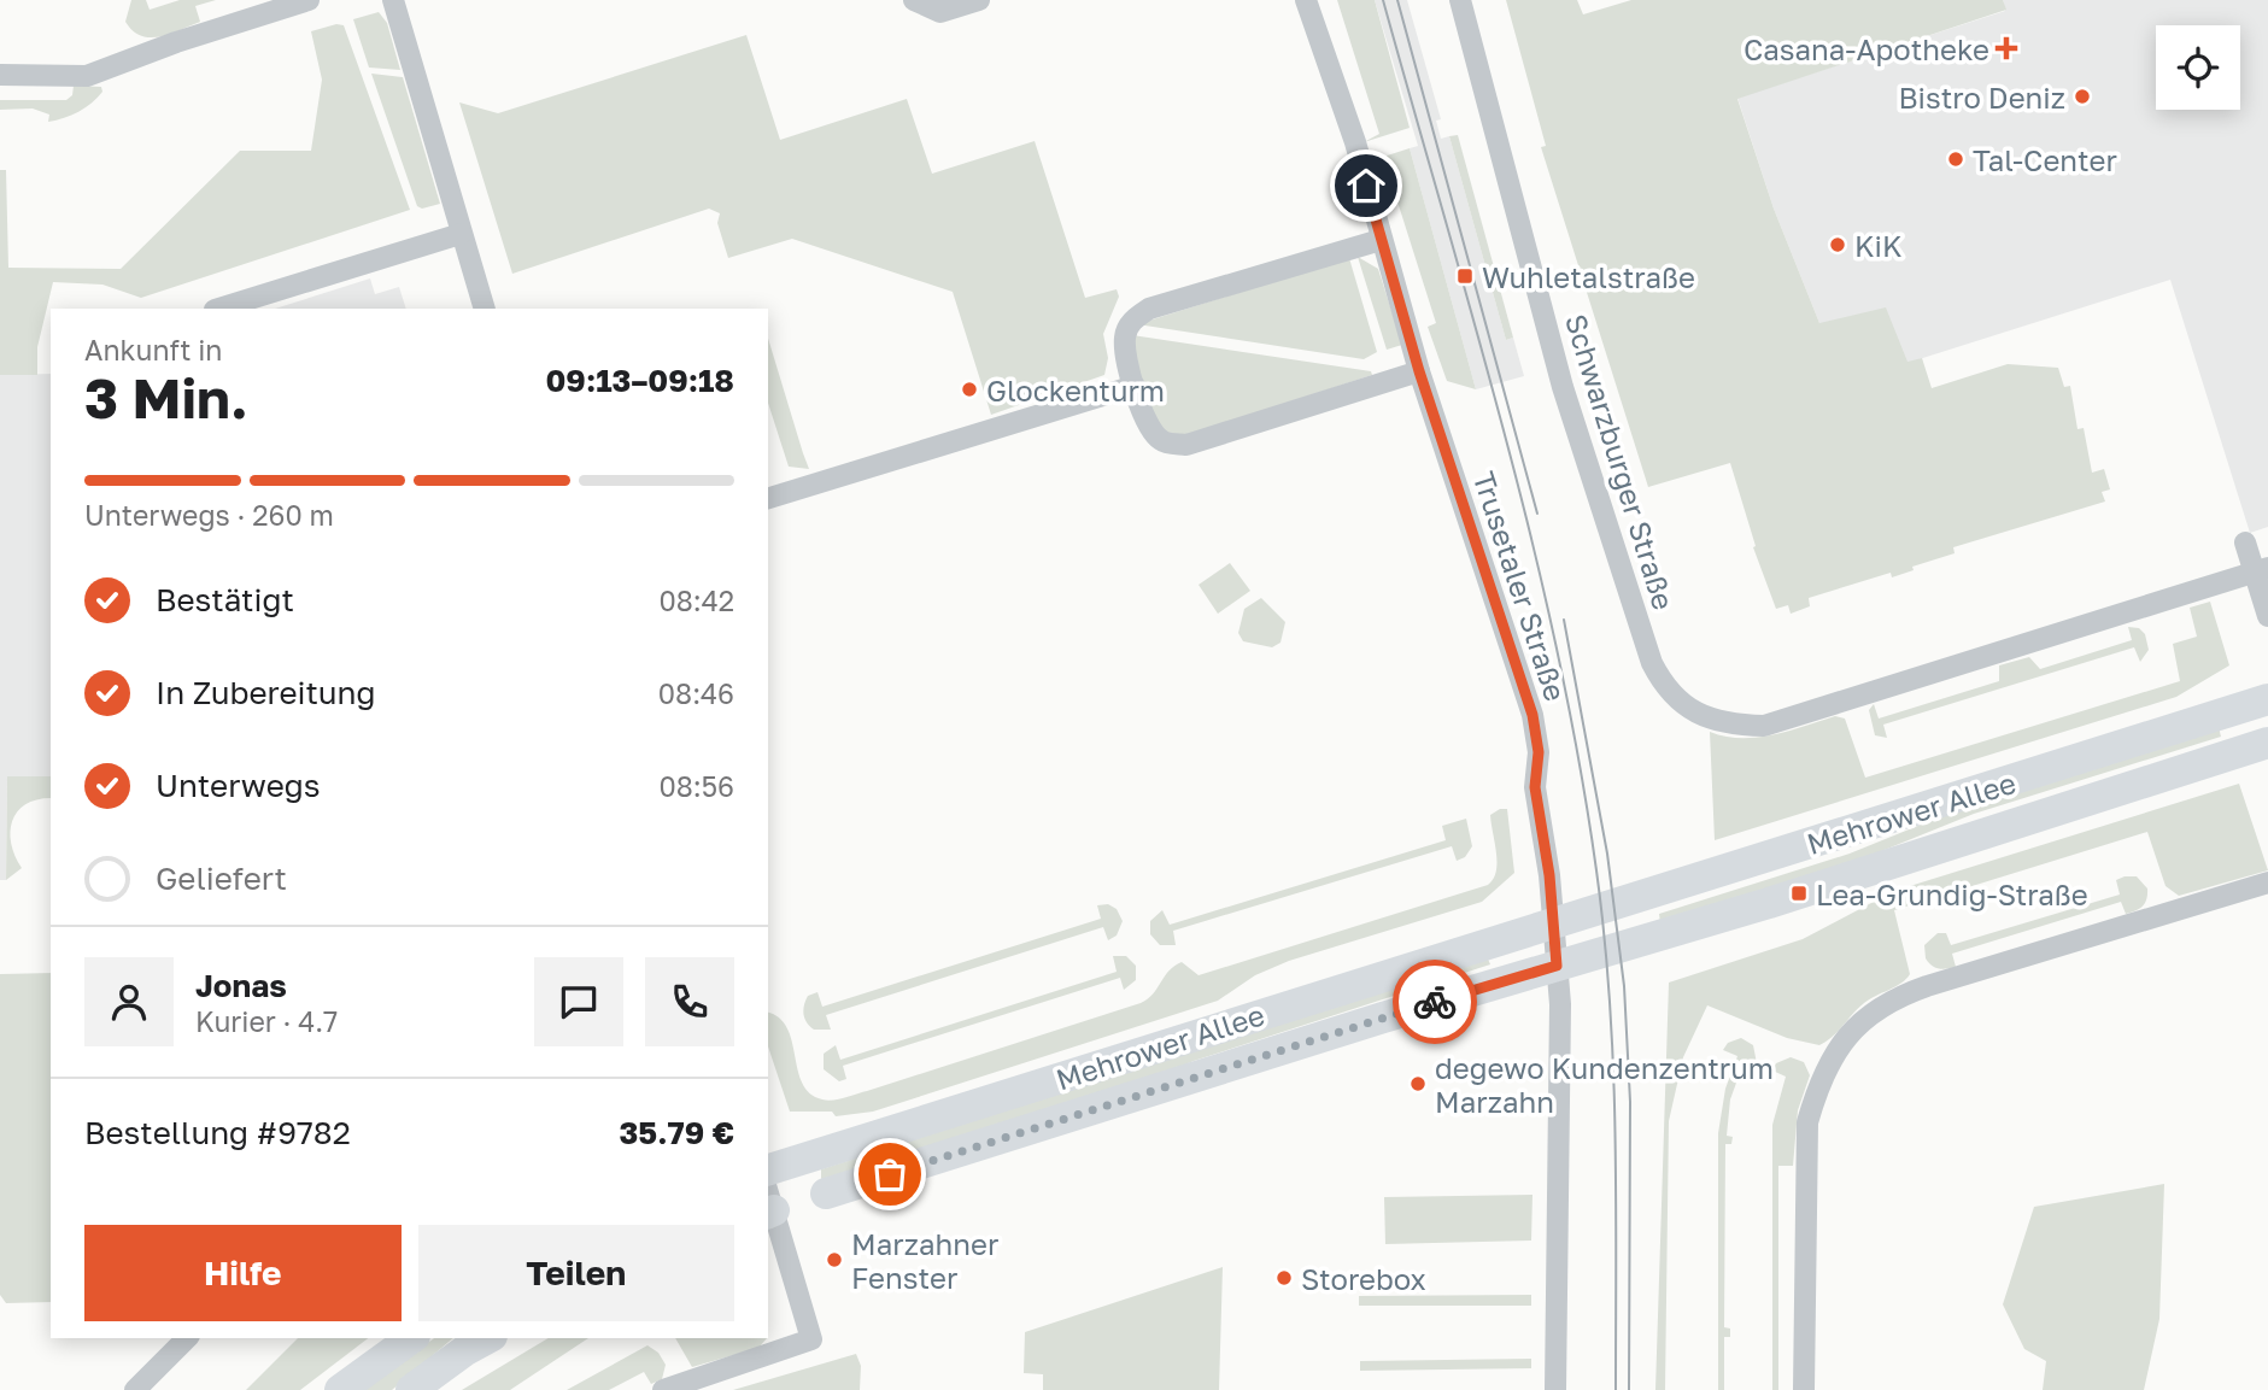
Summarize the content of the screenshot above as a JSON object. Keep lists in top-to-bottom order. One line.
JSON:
{"streets":{"main road":["Mehrower Allee"],"street":["Schwarzburger Straße","Trusetaler Straße"]},"crossings":[["Trusetaler Straße","Mehrower Allee"]],"places":{"health":["Casana-Apotheke"],"other":["Bistro Deniz","Tal-Center","KiK","Glockenturm","degewo Kundenzentrum Marzahn","Marzahner Fenster","Storebox"],"transit":["Wuhletalstraße","Lea-Grundig-Straße"]},"page":{"heading":["3 Min.","Ankunft in","09:13–09:18"],"panel":["Jonas","Kurier · 4.7","Bestellung #9782","35.79 €"],"bar":"Unterwegs · 260 m","list":[["Bestätigt","08:42"],["In Zubereitung","08:46"],["Unterwegs","08:56"],"Geliefert"],"buttons":["Hilfe","Teilen"]}}
